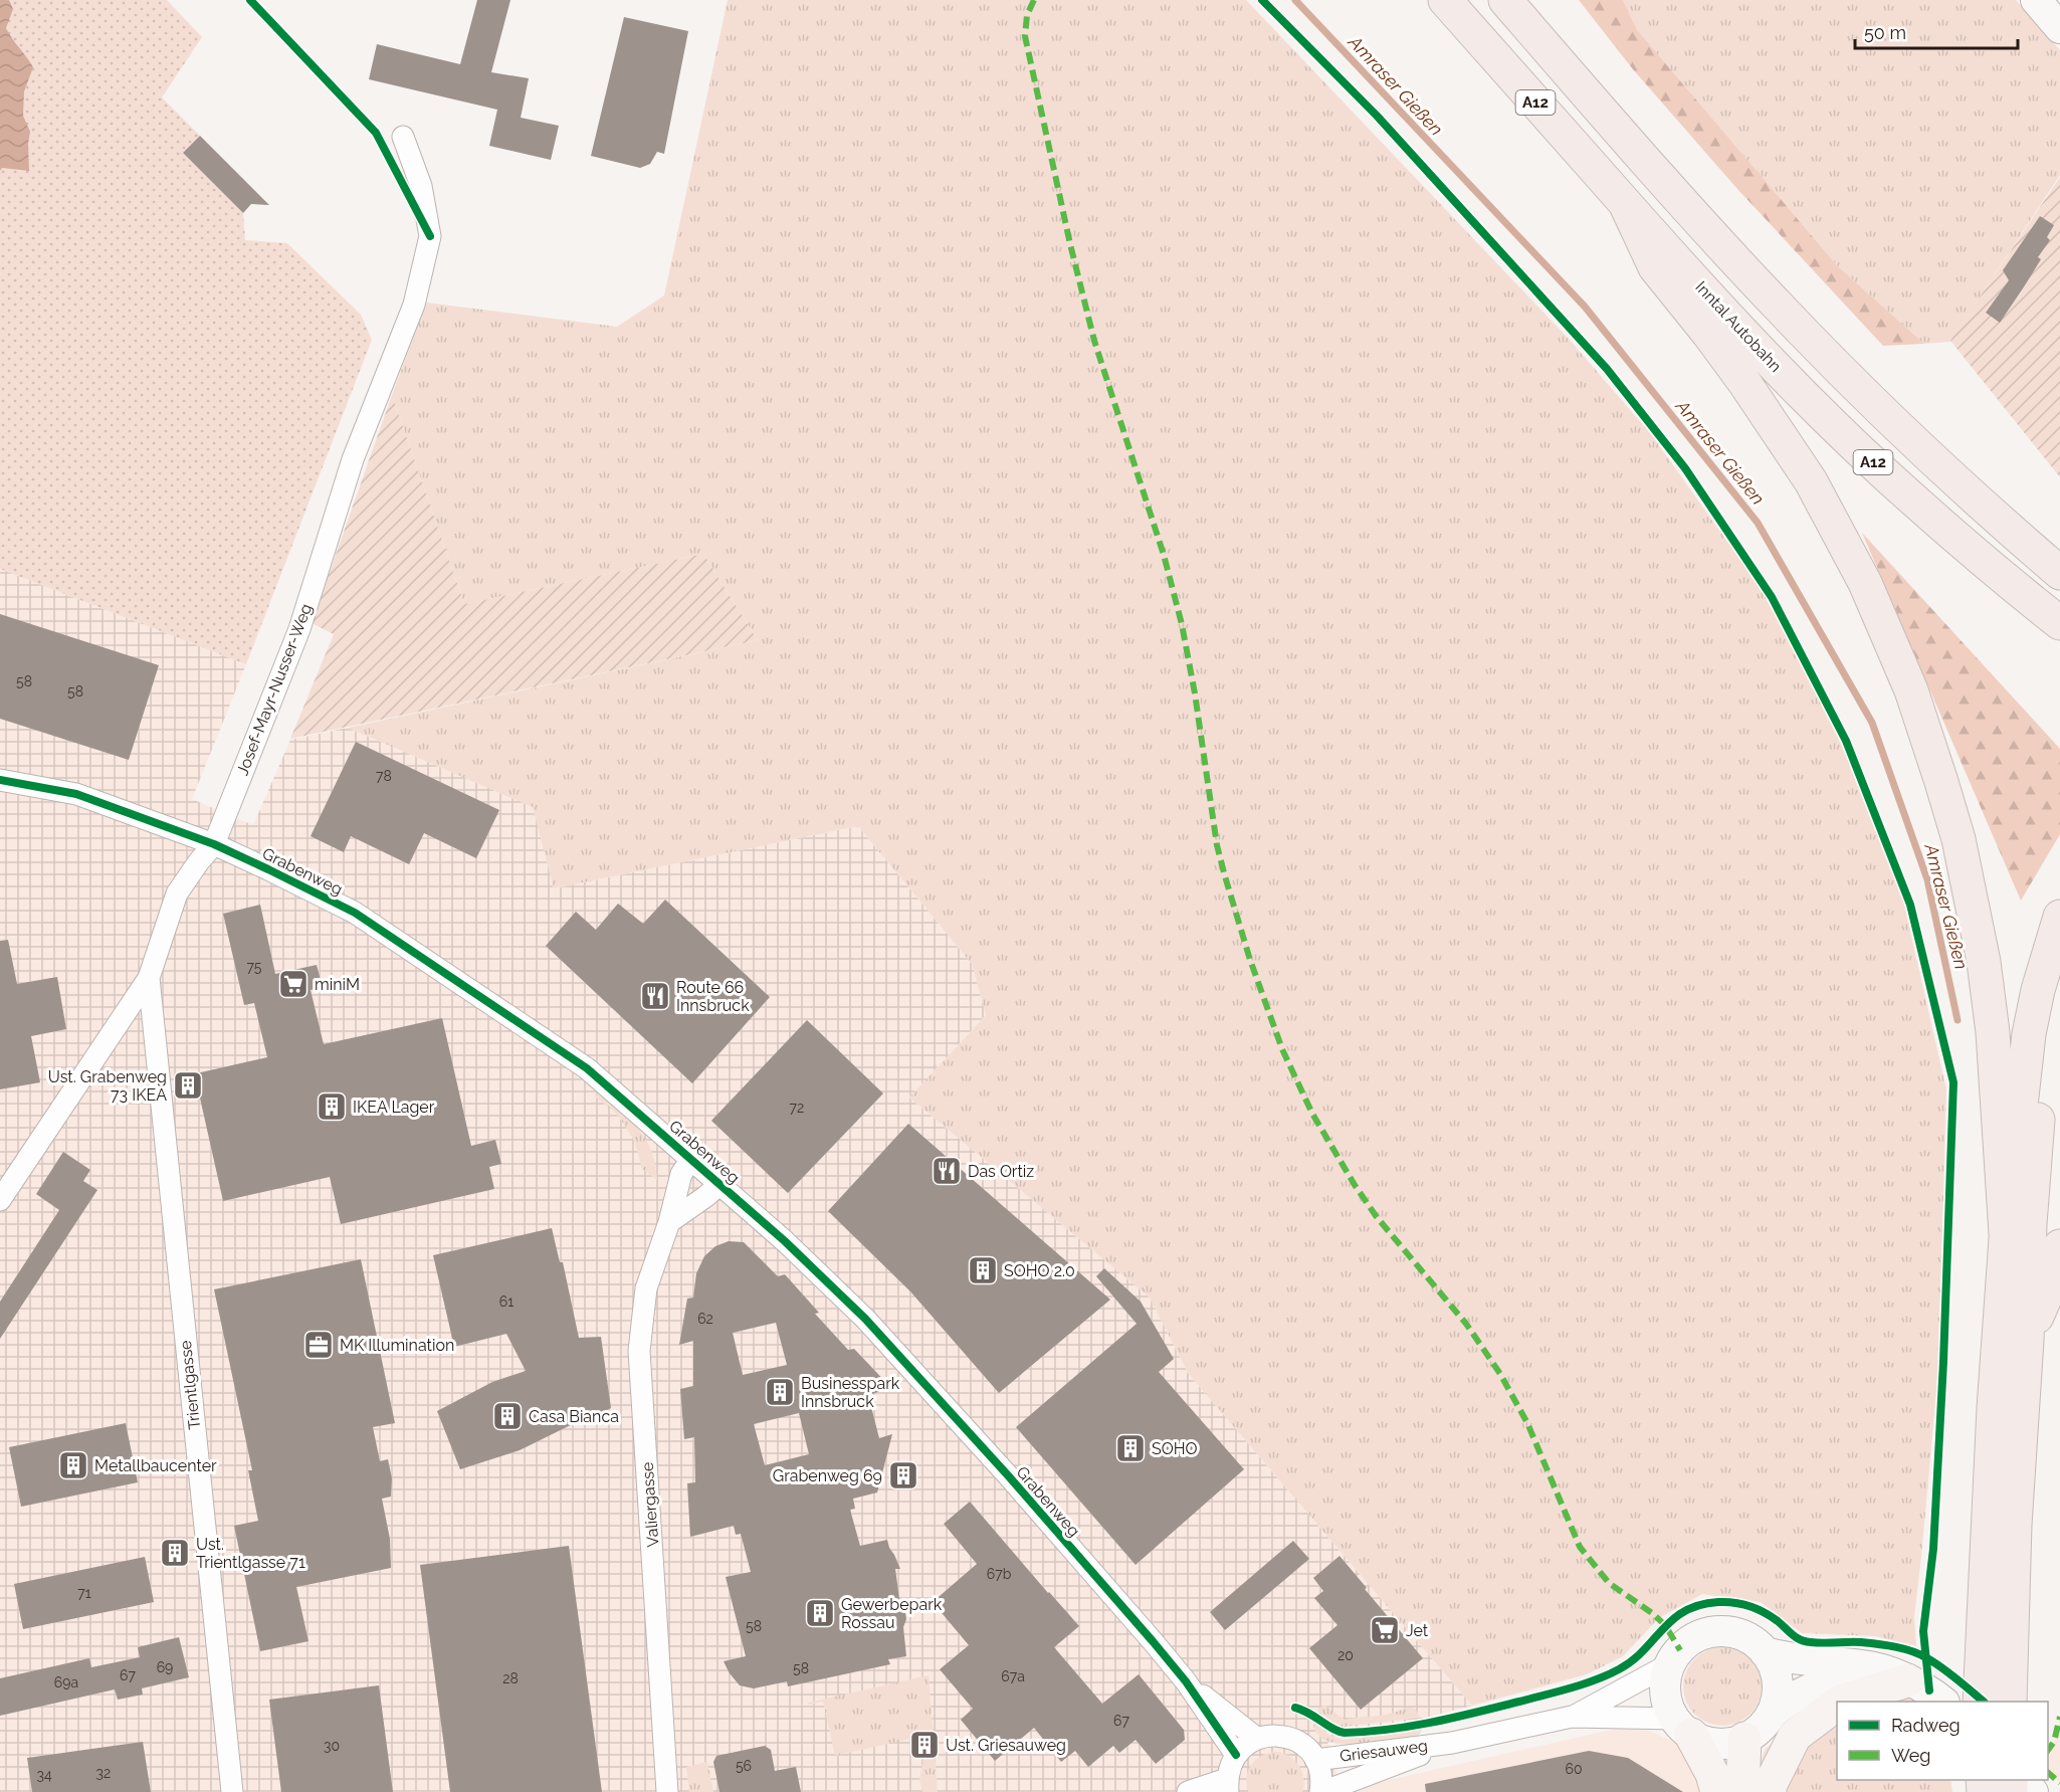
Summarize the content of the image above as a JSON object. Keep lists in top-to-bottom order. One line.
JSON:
{"streets":{"highway":["A12","Inntal Autobahn"],"main road":["Griesauweg"],"street":["Josef-Mayr-Nusser-Weg","Grabenweg","Trientlgasse","Valiergasse"]},"crossings":[["Josef-Mayr-Nusser-Weg","Grabenweg"],["Josef-Mayr-Nusser-Weg","Trientlgasse"],["Grabenweg","Valiergasse"]],"water":["Amraser Gießen"],"places":{"supermarket":["miniM","Jet"],"restaurant":["Route 66 Innsbruck","Das Ortiz"],"building":["Ust. Grabenweg 73 IKEA","IKEA Lager","SOHO 2.0","Businesspark Innsbruck","Casa Bianca","SOHO","Metallbaucenter","Grabenweg 69","Ust. Trientlgasse 71","Gewerbepark Rossau","Ust. Griesauweg"],"office":["MK Illumination"]},"house_numbers":["58","58","78","75","72","61","62","67b","71","58","20","69","58","67","67a","28","69a","67","30","56","60","32","34"],"legend":["Radweg","Weg"],"scale_bar":"50 m"}
